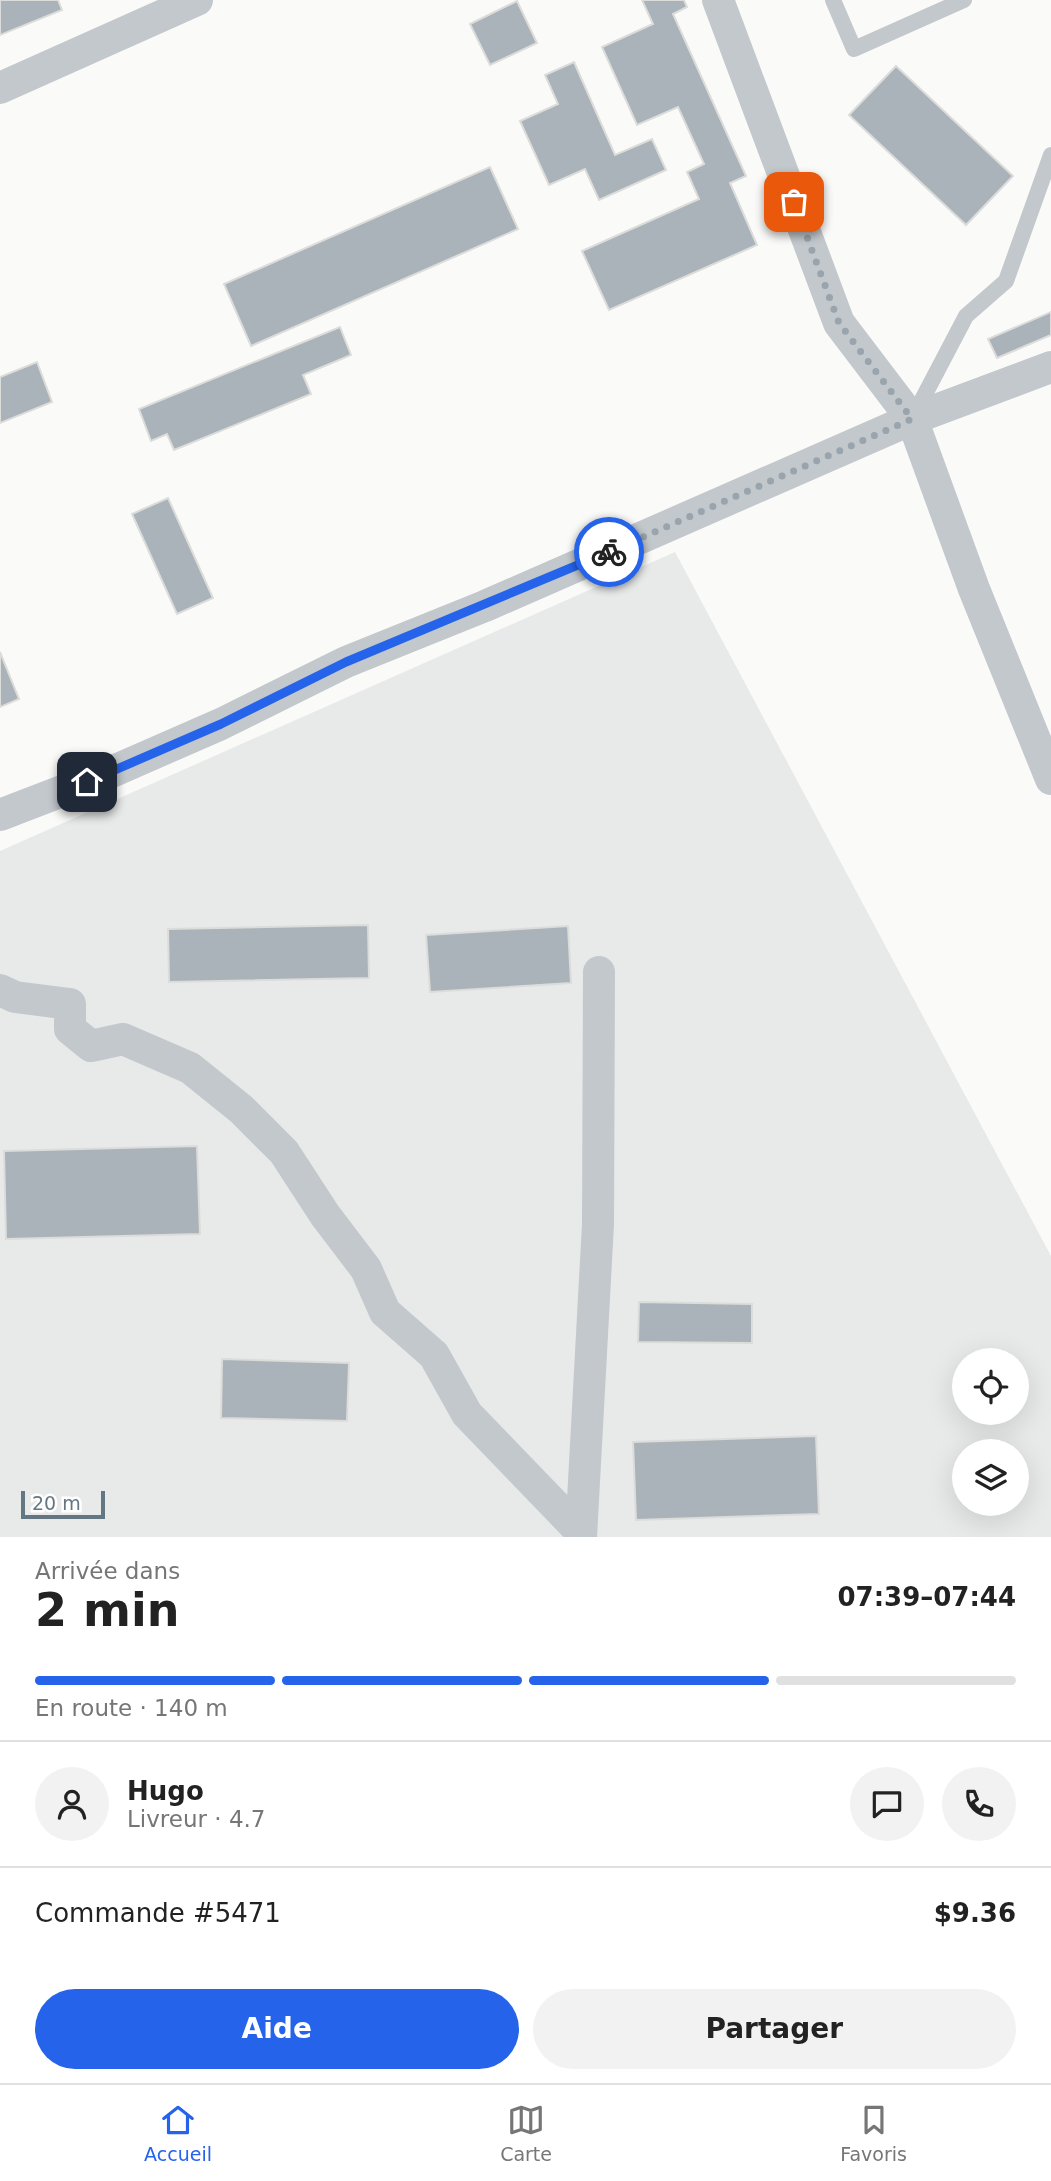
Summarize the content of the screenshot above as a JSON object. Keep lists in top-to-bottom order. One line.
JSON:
{"scale_bar":"20 m","page":{"scale":"20 m","heading":["2 min","Arrivée dans","07:39–07:44"],"panel":["Hugo","Livreur · 4.7","Commande #5471","$9.36"],"bar":"En route · 140 m","buttons":["Aide","Partager"],"tabs":["Accueil","Carte","Favoris"]}}
